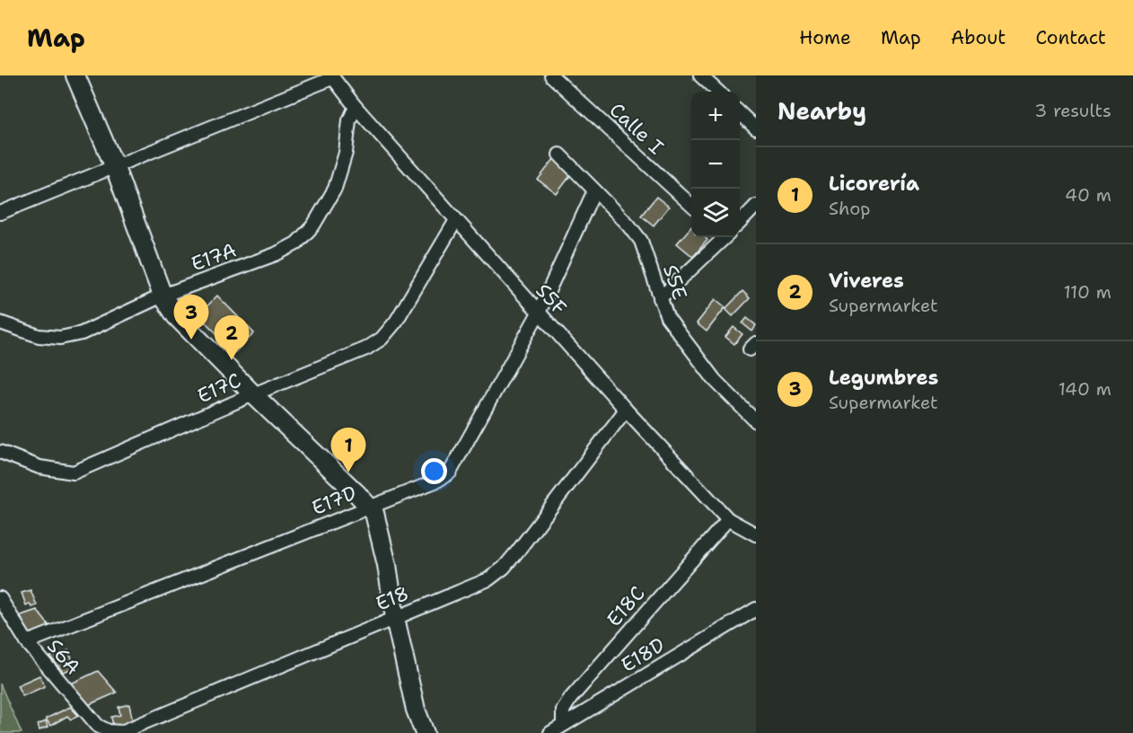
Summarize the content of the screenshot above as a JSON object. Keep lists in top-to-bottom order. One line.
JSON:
{"streets":{"street":["Calle I","E17A","S5E","S5F","E17C","E17D","E18","E18C","E18D","S6A"]},"crossings":[["E17A","S5F"],["S5E","E17D"],["S5F","E17C"],["S5F","E17D"],["S5F","E18"],["S5F","E18C"],["E17D","S6A"],["E18","S6A"],["E18C","E18D"]],"page":{"header":"Map","nav":["Home","Map","About","Contact"],"heading":["Nearby","3 results"],"map_buttons":["+","−"],"list":[{"mark":"1","name":"Licorería","note":"Shop","value":"40 m"},{"mark":"2","name":"Viveres","note":"Supermarket","value":"110 m"},{"mark":"3","name":"Legumbres","note":"Supermarket","value":"140 m"}],"pins":["3","2","1"]}}
